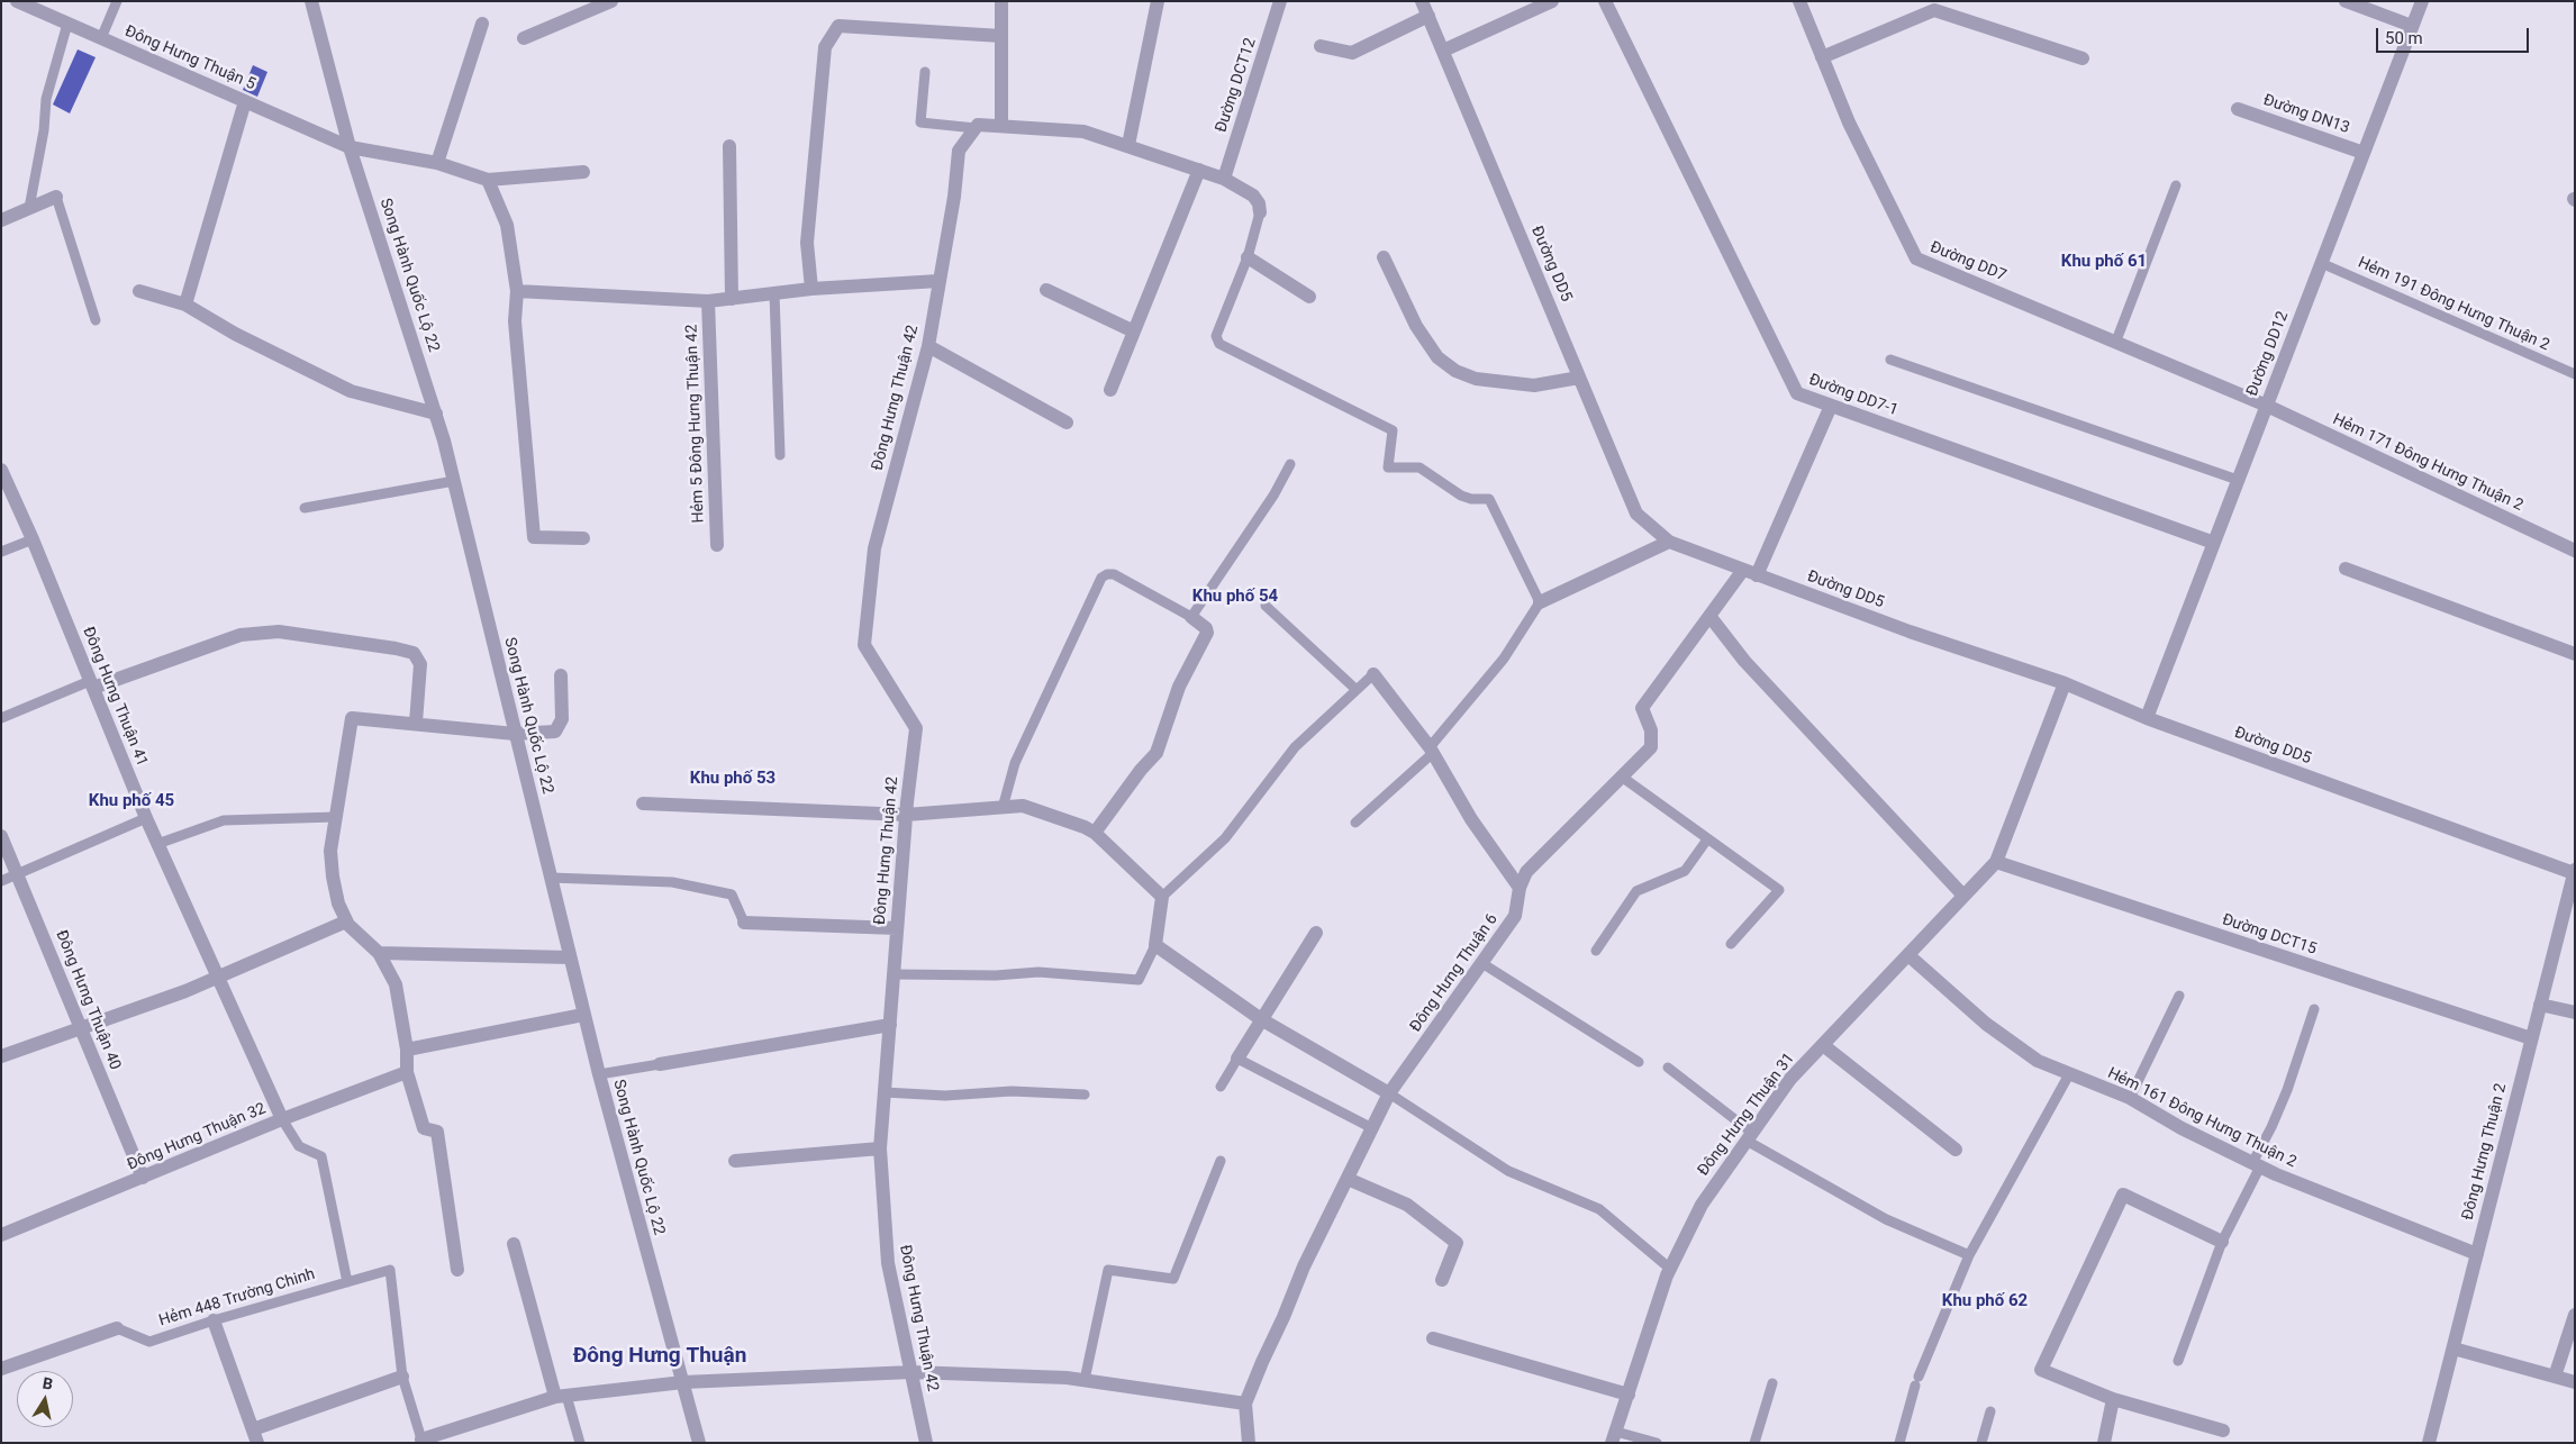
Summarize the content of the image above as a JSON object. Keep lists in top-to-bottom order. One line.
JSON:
{"streets":{"street":["Đông Hưng Thuận 5","Đường DCT12","Đường DN13","Đường DD7","Đường DD5","Song Hành Quốc Lộ 22","Đường DD12","Đường DD7-1","Đông Hưng Thuận 42","Hẻm 5 Đông Hưng Thuận 42","Hẻm 171 Đông Hưng Thuận 2","Đông Hưng Thuận 41","Đường DCT15","Đông Hưng Thuận 6","Đông Hưng Thuận 40","Đông Hưng Thuận 31","Hẻm 161 Đông Hưng Thuận 2","Đông Hưng Thuận 32","Đông Hưng Thuận 2","Hẻm 448 Trường Chinh"],"lane":["Hẻm 191 Đông Hưng Thuận 2"]},"crossings":[["Đông Hưng Thuận 5","Song Hành Quốc Lộ 22"],["Đường DN13","Đường DD12"],["Đường DD7","Đường DD12"],["Đường DD7","Hẻm 171 Đông Hưng Thuận 2"],["Đường DD5","Đường DD12"],["Đường DD5","Đông Hưng Thuận 6"],["Đường DD5","Đông Hưng Thuận 2"],["Hẻm 191 Đông Hưng Thuận 2","Đường DD12"],["Đường DD12","Đường DD7-1"],["Đường DD12","Hẻm 171 Đông Hưng Thuận 2"],["Đường DD7-1","Đông Hưng Thuận 6"],["Đông Hưng Thuận 41","Đông Hưng Thuận 32"],["Đường DCT15","Đông Hưng Thuận 31"],["Đường DCT15","Đông Hưng Thuận 2"],["Đông Hưng Thuận 40","Đông Hưng Thuận 32"],["Đông Hưng Thuận 31","Hẻm 161 Đông Hưng Thuận 2"],["Hẻm 161 Đông Hưng Thuận 2","Đông Hưng Thuận 2"]],"districts":["Khu phố 61","Khu phố 54","Khu phố 53","Khu phố 45","Khu phố 62","Đông Hưng Thuận"],"scale_bar":"50 m","north":"top"}
